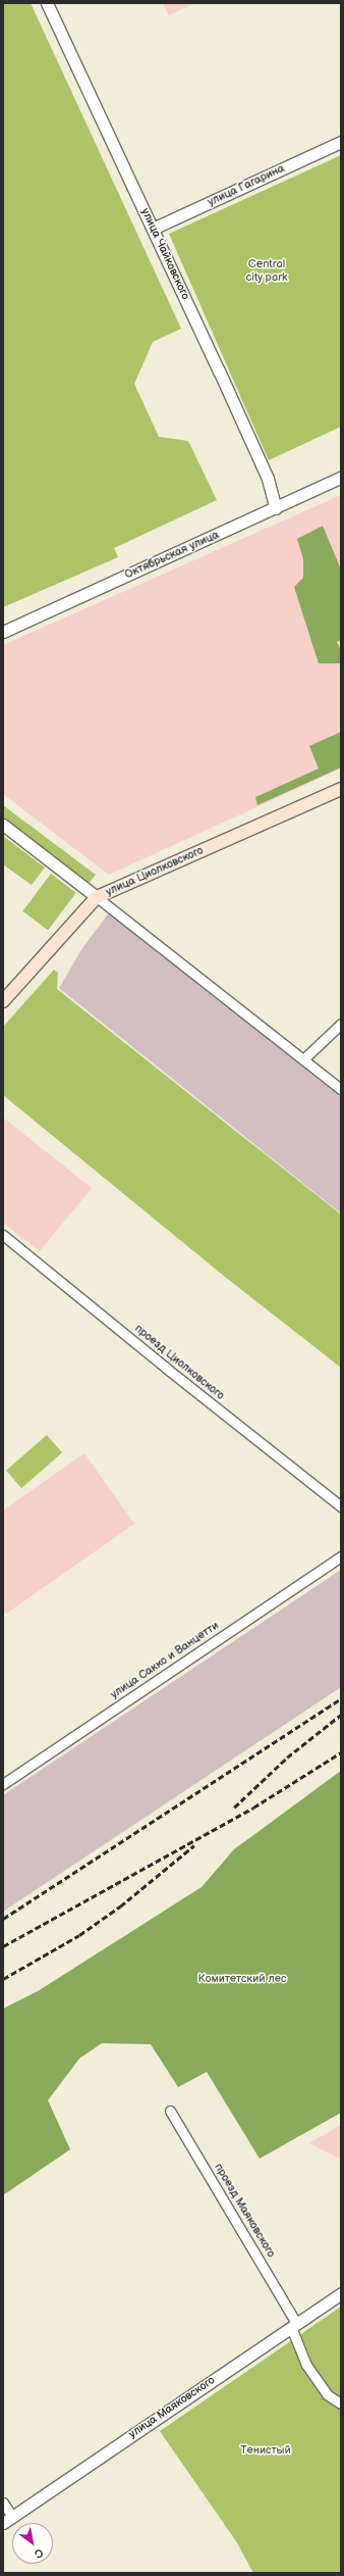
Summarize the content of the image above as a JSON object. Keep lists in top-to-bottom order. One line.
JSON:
{"streets":{"main road":["улица Циолковского"],"street":["улица Гагарина","улица Чайковского","Октябрьская улица","проезд Циолковского","улица Сакко и Ванцетти","проезд Маяковского","улица Маяковского"]},"crossings":[["улица Гагарина","улица Чайковского"],["улица Чайковского","Октябрьская улица"],["проезд Маяковского","улица Маяковского"]],"parks":["Central city park","Комитетский лес","Тенистый"],"north":"bottom right"}
